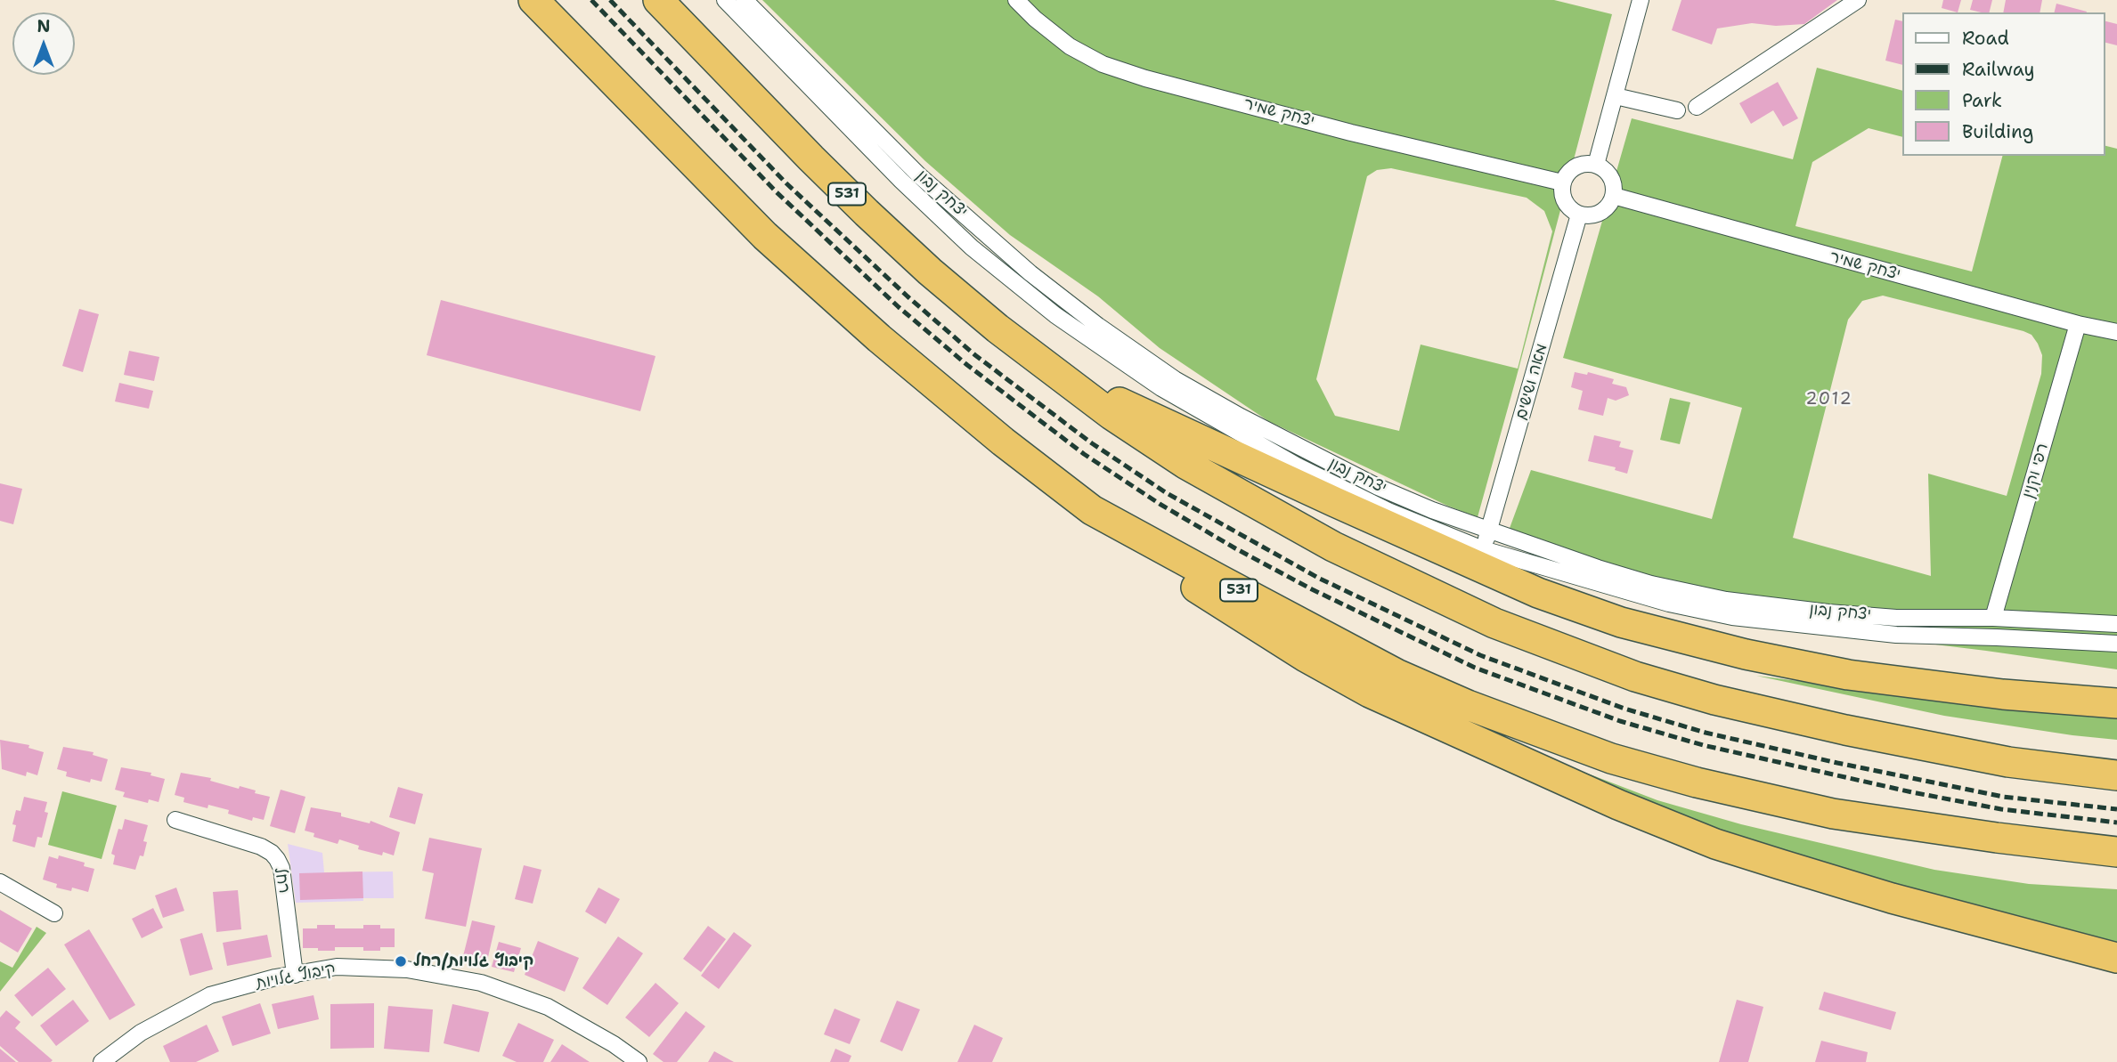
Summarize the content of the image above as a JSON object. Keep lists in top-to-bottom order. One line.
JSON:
{"streets":{"highway":["531"],"street":["יצחק שמיר","יצחק נבון","מאה ושישים","רפי וקנין","רחל","קיבוץ גלויות"]},"crossings":[["יצחק שמיר","מאה ושישים"],["יצחק שמיר","רפי וקנין"],["יצחק נבון","מאה ושישים"],["יצחק נבון","רפי וקנין"],["רחל","קיבוץ גלויות"]],"districts":["2012"],"places":["קיבוץ גלויות/רחל"],"legend":["Road","Railway","Park","Building"],"north":"top"}
